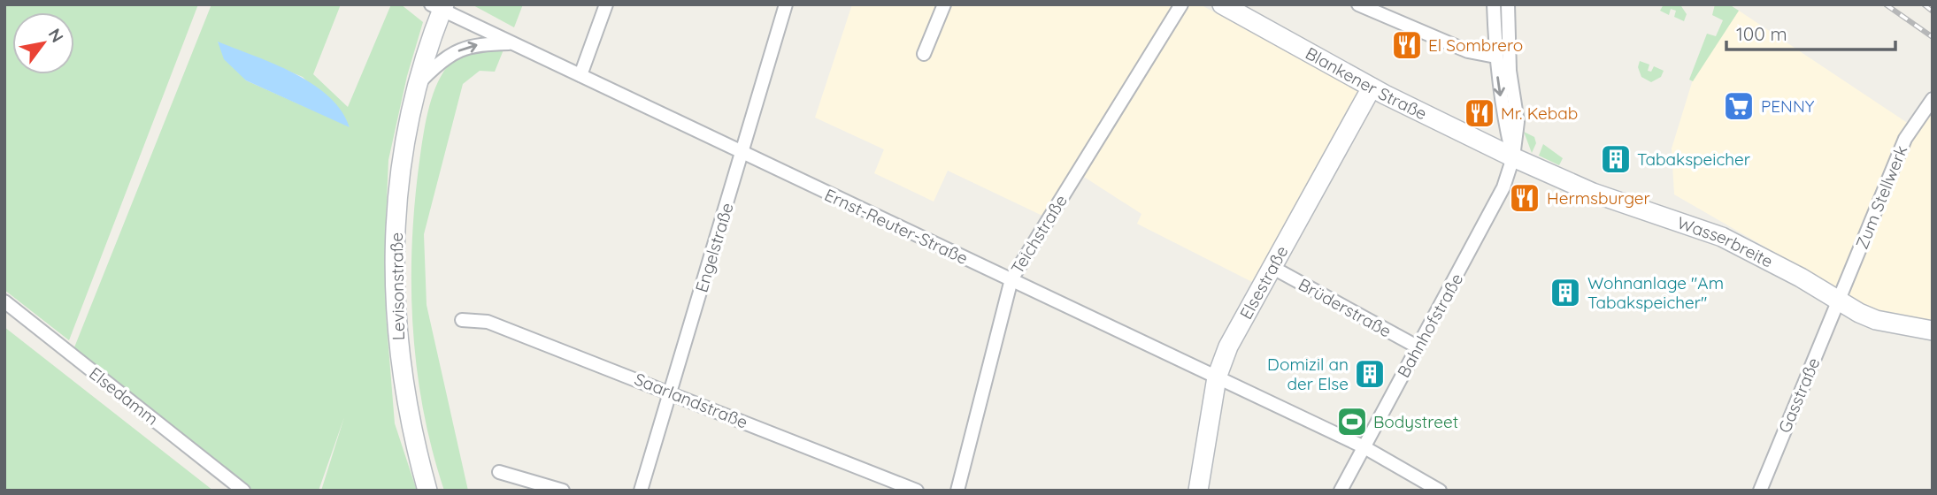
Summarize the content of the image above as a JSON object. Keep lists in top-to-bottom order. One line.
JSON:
{"streets":{"main road":["Blankener Straße","Wasserbreite","Elsestraße","Levisonstraße"],"street":["Zum Stellwerk","Ernst-Reuter-Straße","Teichstraße","Engelstraße","Brüderstraße","Bahnhofstraße","Gasstraße","Elsedamm","Saarlandstraße"]},"crossings":[["Blankener Straße","Wasserbreite"],["Blankener Straße","Elsestraße"],["Blankener Straße","Bahnhofstraße"],["Zum Stellwerk","Wasserbreite"],["Zum Stellwerk","Gasstraße"],["Ernst-Reuter-Straße","Teichstraße"],["Ernst-Reuter-Straße","Engelstraße"],["Ernst-Reuter-Straße","Elsestraße"],["Ernst-Reuter-Straße","Levisonstraße"],["Ernst-Reuter-Straße","Bahnhofstraße"],["Wasserbreite","Bahnhofstraße"],["Wasserbreite","Gasstraße"],["Engelstraße","Saarlandstraße"],["Elsestraße","Brüderstraße"],["Brüderstraße","Bahnhofstraße"]],"places":{"restaurant":["El Sombrero","Mr. Kebab","Hermsburger"],"supermarket":["PENNY"],"building":["Tabakspeicher","Wohnanlage \"Am Tabakspeicher\"","Domizil an der Else"],"sports":["Bodystreet"]},"scale_bar":"100 m","north":"top right"}
